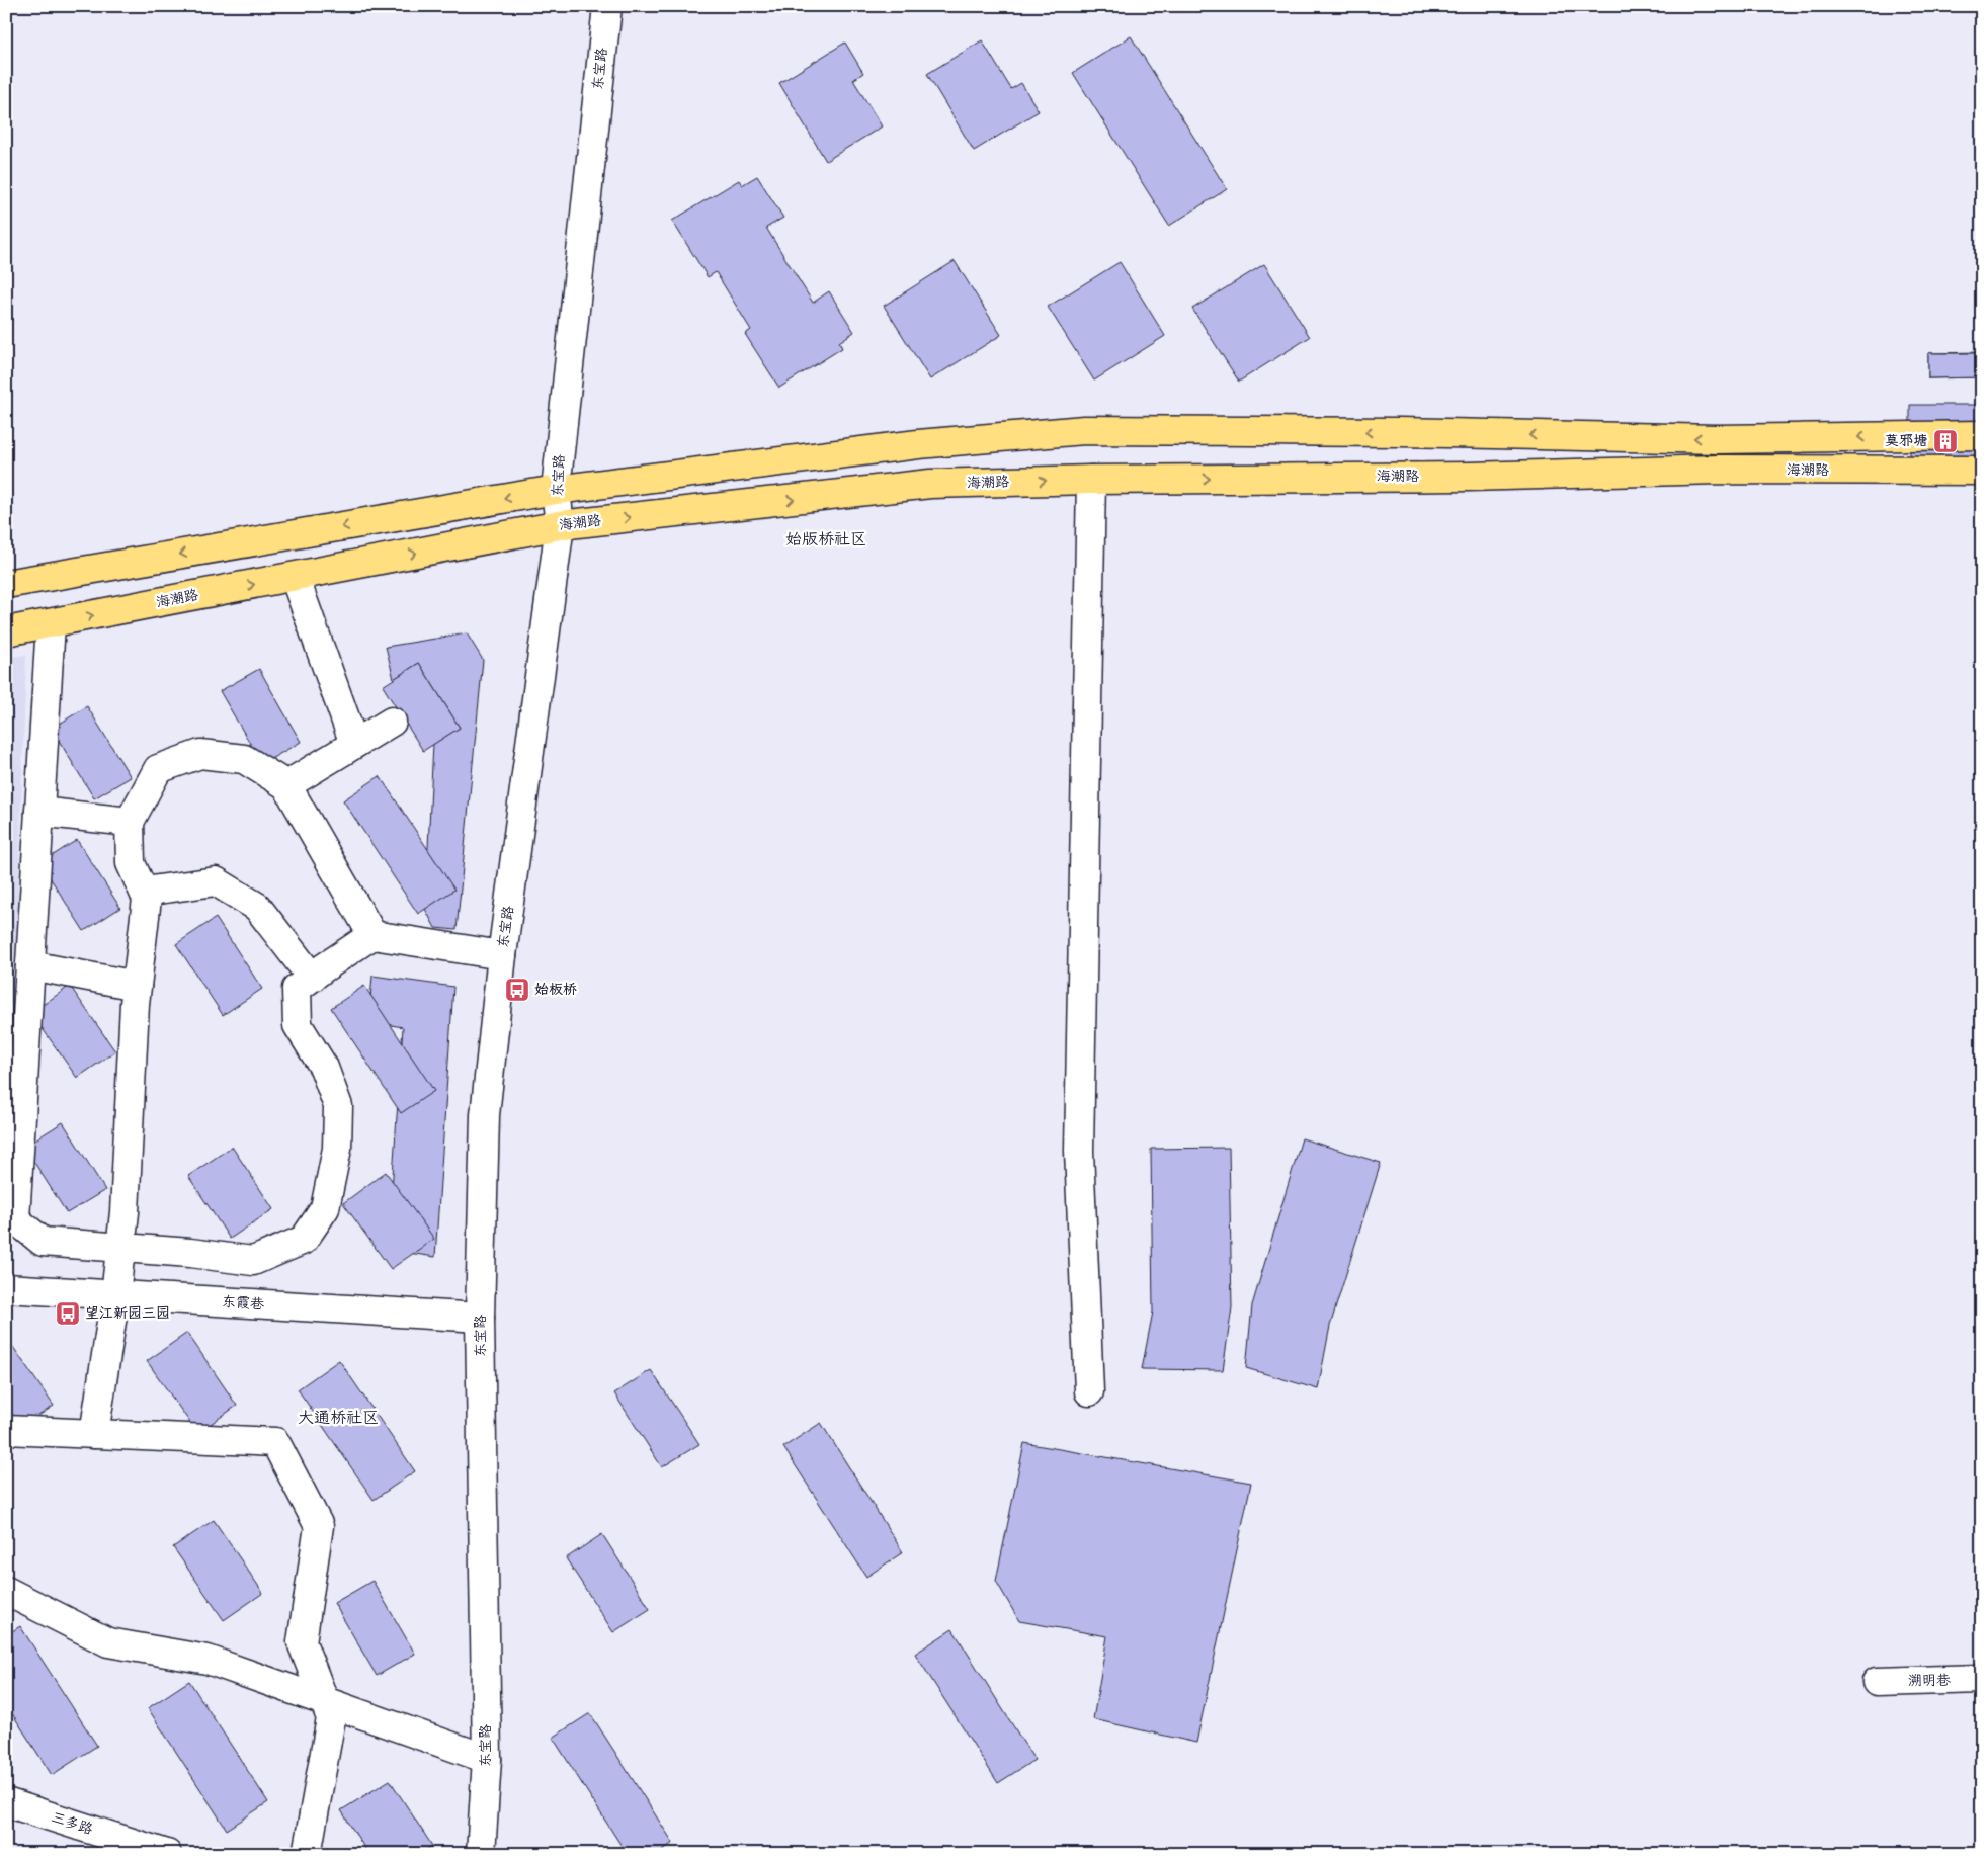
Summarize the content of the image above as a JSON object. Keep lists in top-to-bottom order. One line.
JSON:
{"streets":{"main road":["海潮路"],"street":["东宝路","东霞巷","溯明巷","三多路"]},"crossings":[["东宝路","海潮路"],["东宝路","东霞巷"]],"districts":["始版桥社区","大通桥社区"],"places":{"building":["莫邪塘"],"bus stop":["始板桥","望江新园三园"]}}
